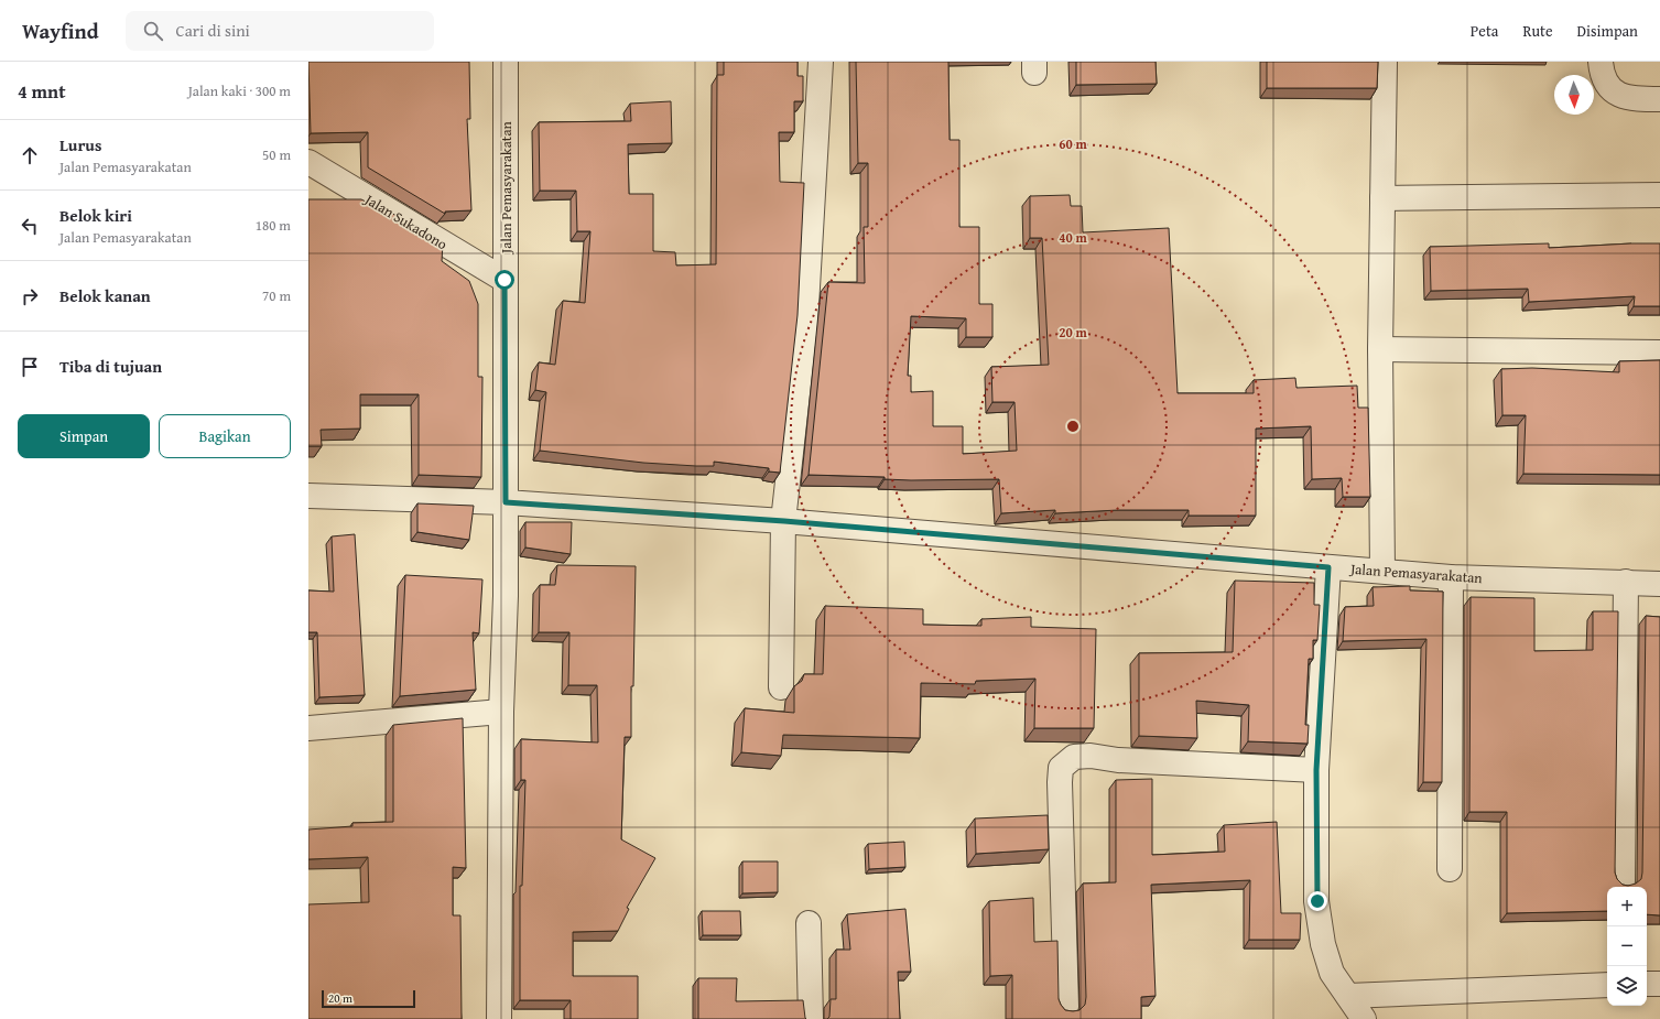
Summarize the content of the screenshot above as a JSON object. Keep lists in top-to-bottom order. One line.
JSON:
{"streets":{"street":["Jalan Pemasyarakatan","Jalan Sukadono"]},"crossings":[["Jalan Pemasyarakatan","Jalan Sukadono"]],"scale_bar":"20 m","north":"bottom","page":{"header":"Wayfind","search":"Cari di sini","nav":["Peta","Rute","Disimpan"],"heading":["4 mnt","Jalan kaki · 300 m"],"list":[["Lurus","Jalan Pemasyarakatan","50 m"],["Belok kiri","Jalan Pemasyarakatan","180 m"],["Belok kanan","70 m"],"Tiba di tujuan"],"buttons":["Simpan","Bagikan"],"map_buttons":["+","−"],"scale":"20 m"},"rings":["60 m","40 m","20 m"]}
